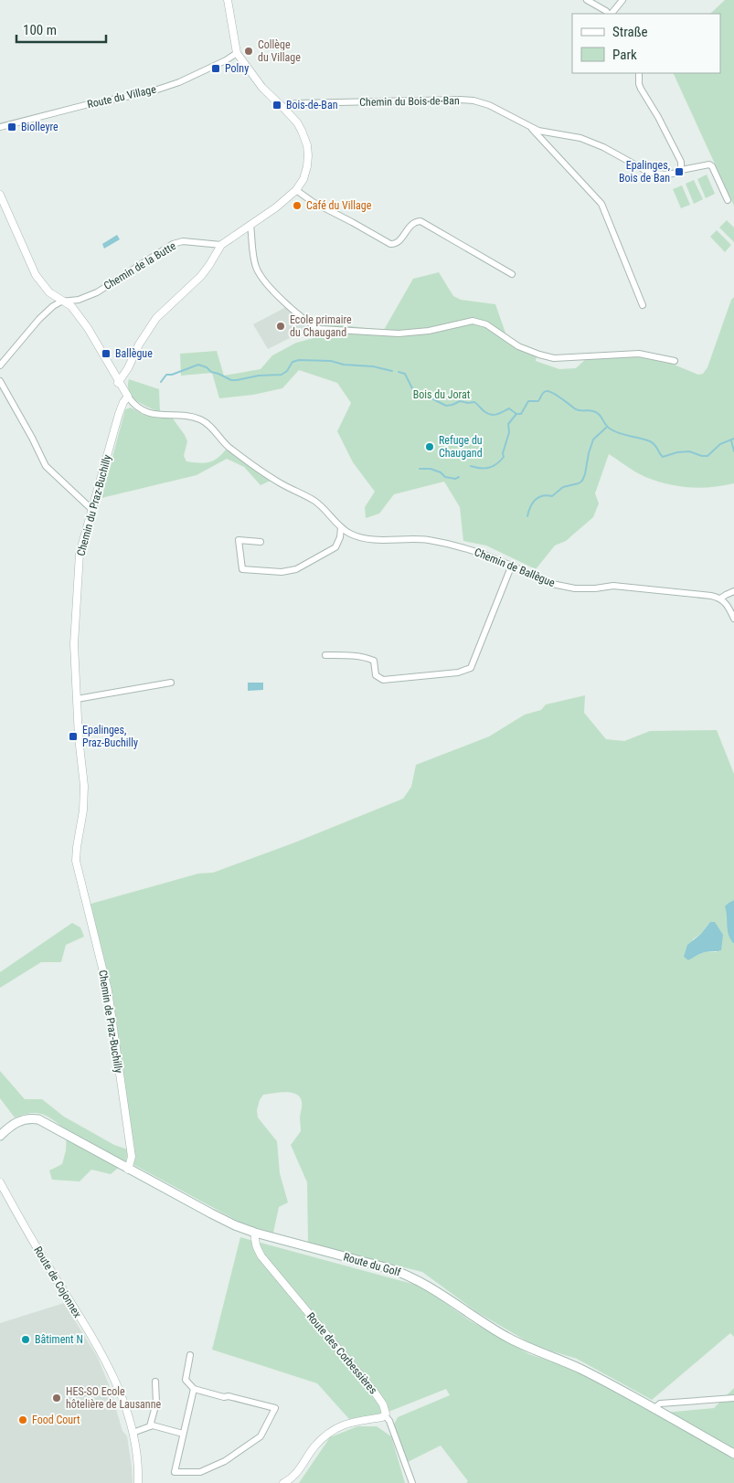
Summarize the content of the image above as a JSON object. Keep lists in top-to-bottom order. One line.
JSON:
{"streets":{"main road":["Route du Golf"],"street":["Route du Village","Chemin du Bois-de-Ban","Chemin de la Butte","Chemin du Praz-Buchilly","Chemin de Ballègue","Chemin de Praz-Buchilly","Route de Cojonnex","Route des Corbessières"]},"crossings":[["Chemin de la Butte","Chemin de Ballègue"],["Chemin du Praz-Buchilly","Chemin de Ballègue"],["Chemin du Praz-Buchilly","Chemin de Praz-Buchilly"],["Chemin de Praz-Buchilly","Route du Golf"],["Route du Golf","Route des Corbessières"]],"parks":["Bois du Jorat"],"places":{"other":["Collège du Village","Café du Village","Ecole primaire du Chaugand","Refuge du Chaugand","Bâtiment N","HES-SO Ecole hôtelière de Lausanne","Food Court"],"transit":["Polny","Bois-de-Ban","Biolleyre","Epalinges, Bois de Ban","Ballègue","Epalinges, Praz-Buchilly"]},"legend":["Straße","Park"],"scale_bar":"100 m"}
